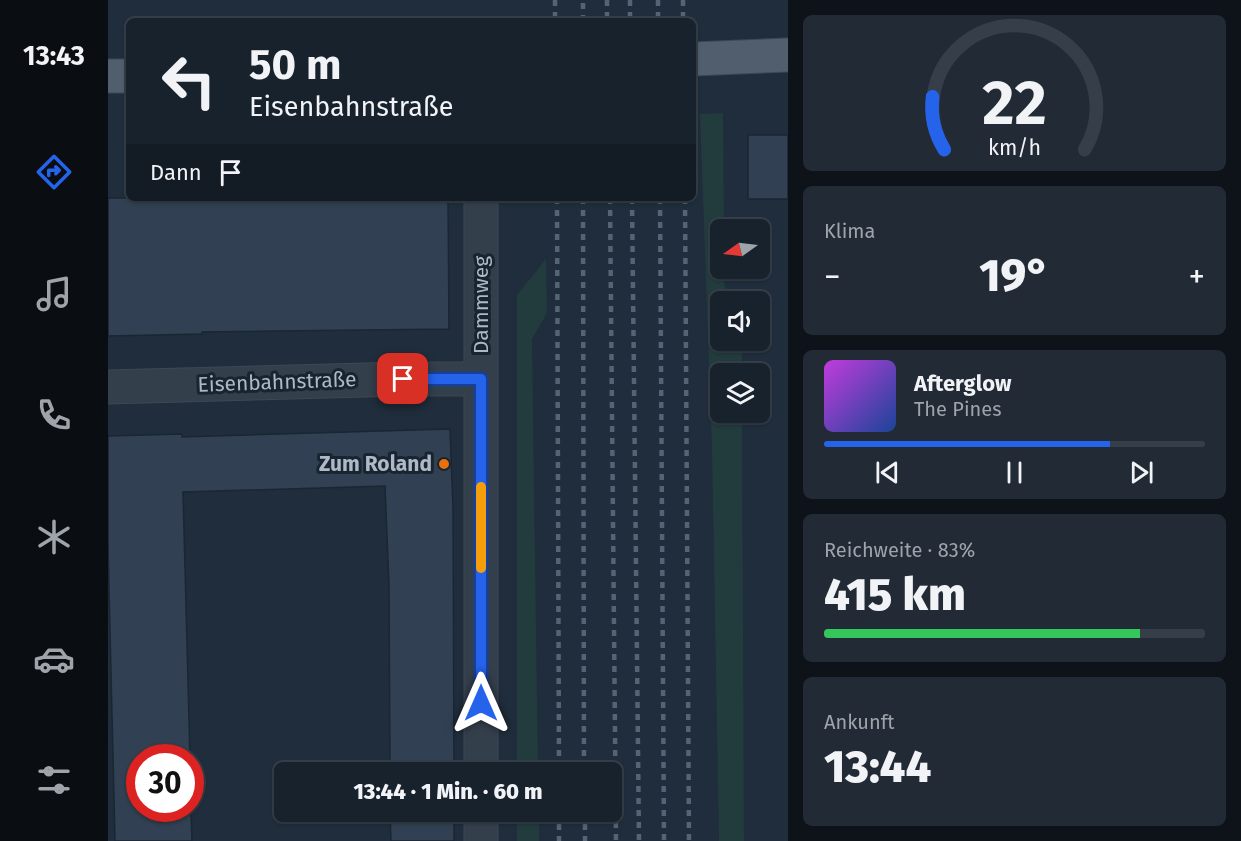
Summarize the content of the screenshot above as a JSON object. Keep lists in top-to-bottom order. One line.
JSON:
{"streets":{"street":["Dammweg","Eisenbahnstraße"]},"crossings":[["Dammweg","Eisenbahnstraße"]],"places":["Zum Roland"],"north":"left","page":{"tabs":"13:43","turn":["50 m","Eisenbahnstraße"],"then":"Dann","tile":["Klima",["Reichweite · 83%","415 km"],["Ankunft","13:44"]],"heat":["−","19°","+"],"song":["Afterglow","The Pines"],"limit":"30","trip":"13:44 · 1 Min. · 60 m","gauge":["22","km/h"]}}
